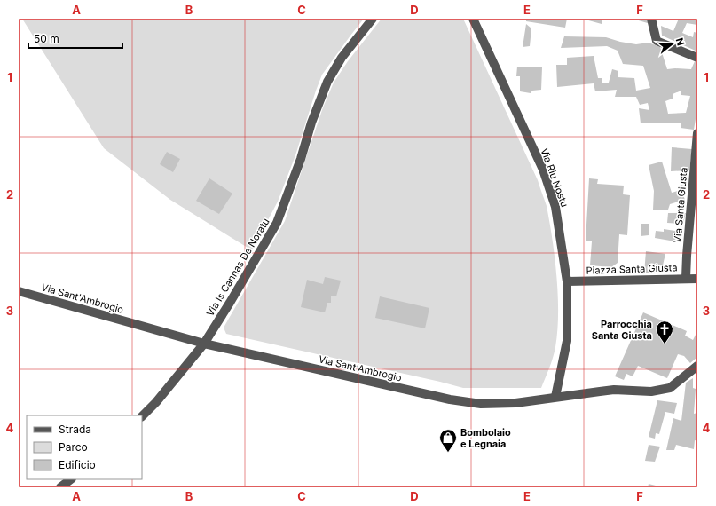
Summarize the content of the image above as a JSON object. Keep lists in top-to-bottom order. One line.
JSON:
{"streets":{"street":["Via Riu Nostu","Via Santa Giusta","Via Is Cannas De Noratu","Piazza Santa Giusta","Via Sant'Ambrogio"]},"crossings":[["Via Riu Nostu","Piazza Santa Giusta"],["Via Riu Nostu","Via Sant'Ambrogio"],["Via Santa Giusta","Piazza Santa Giusta"],["Via Is Cannas De Noratu","Via Sant'Ambrogio"]],"places":{"church":["Parrocchia Santa Giusta"],"shop":["Bombolaio e Legnaia"]},"legend":["Strada","Parco","Edificio"],"scale_bar":"50 m","north":"right","grid":{"columns":["A","B","C","D","E","F"],"rows":["1","2","3","4"]}}
